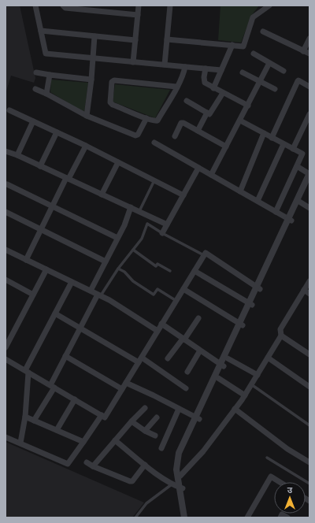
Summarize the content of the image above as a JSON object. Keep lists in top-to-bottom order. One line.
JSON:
{"north":"top"}
